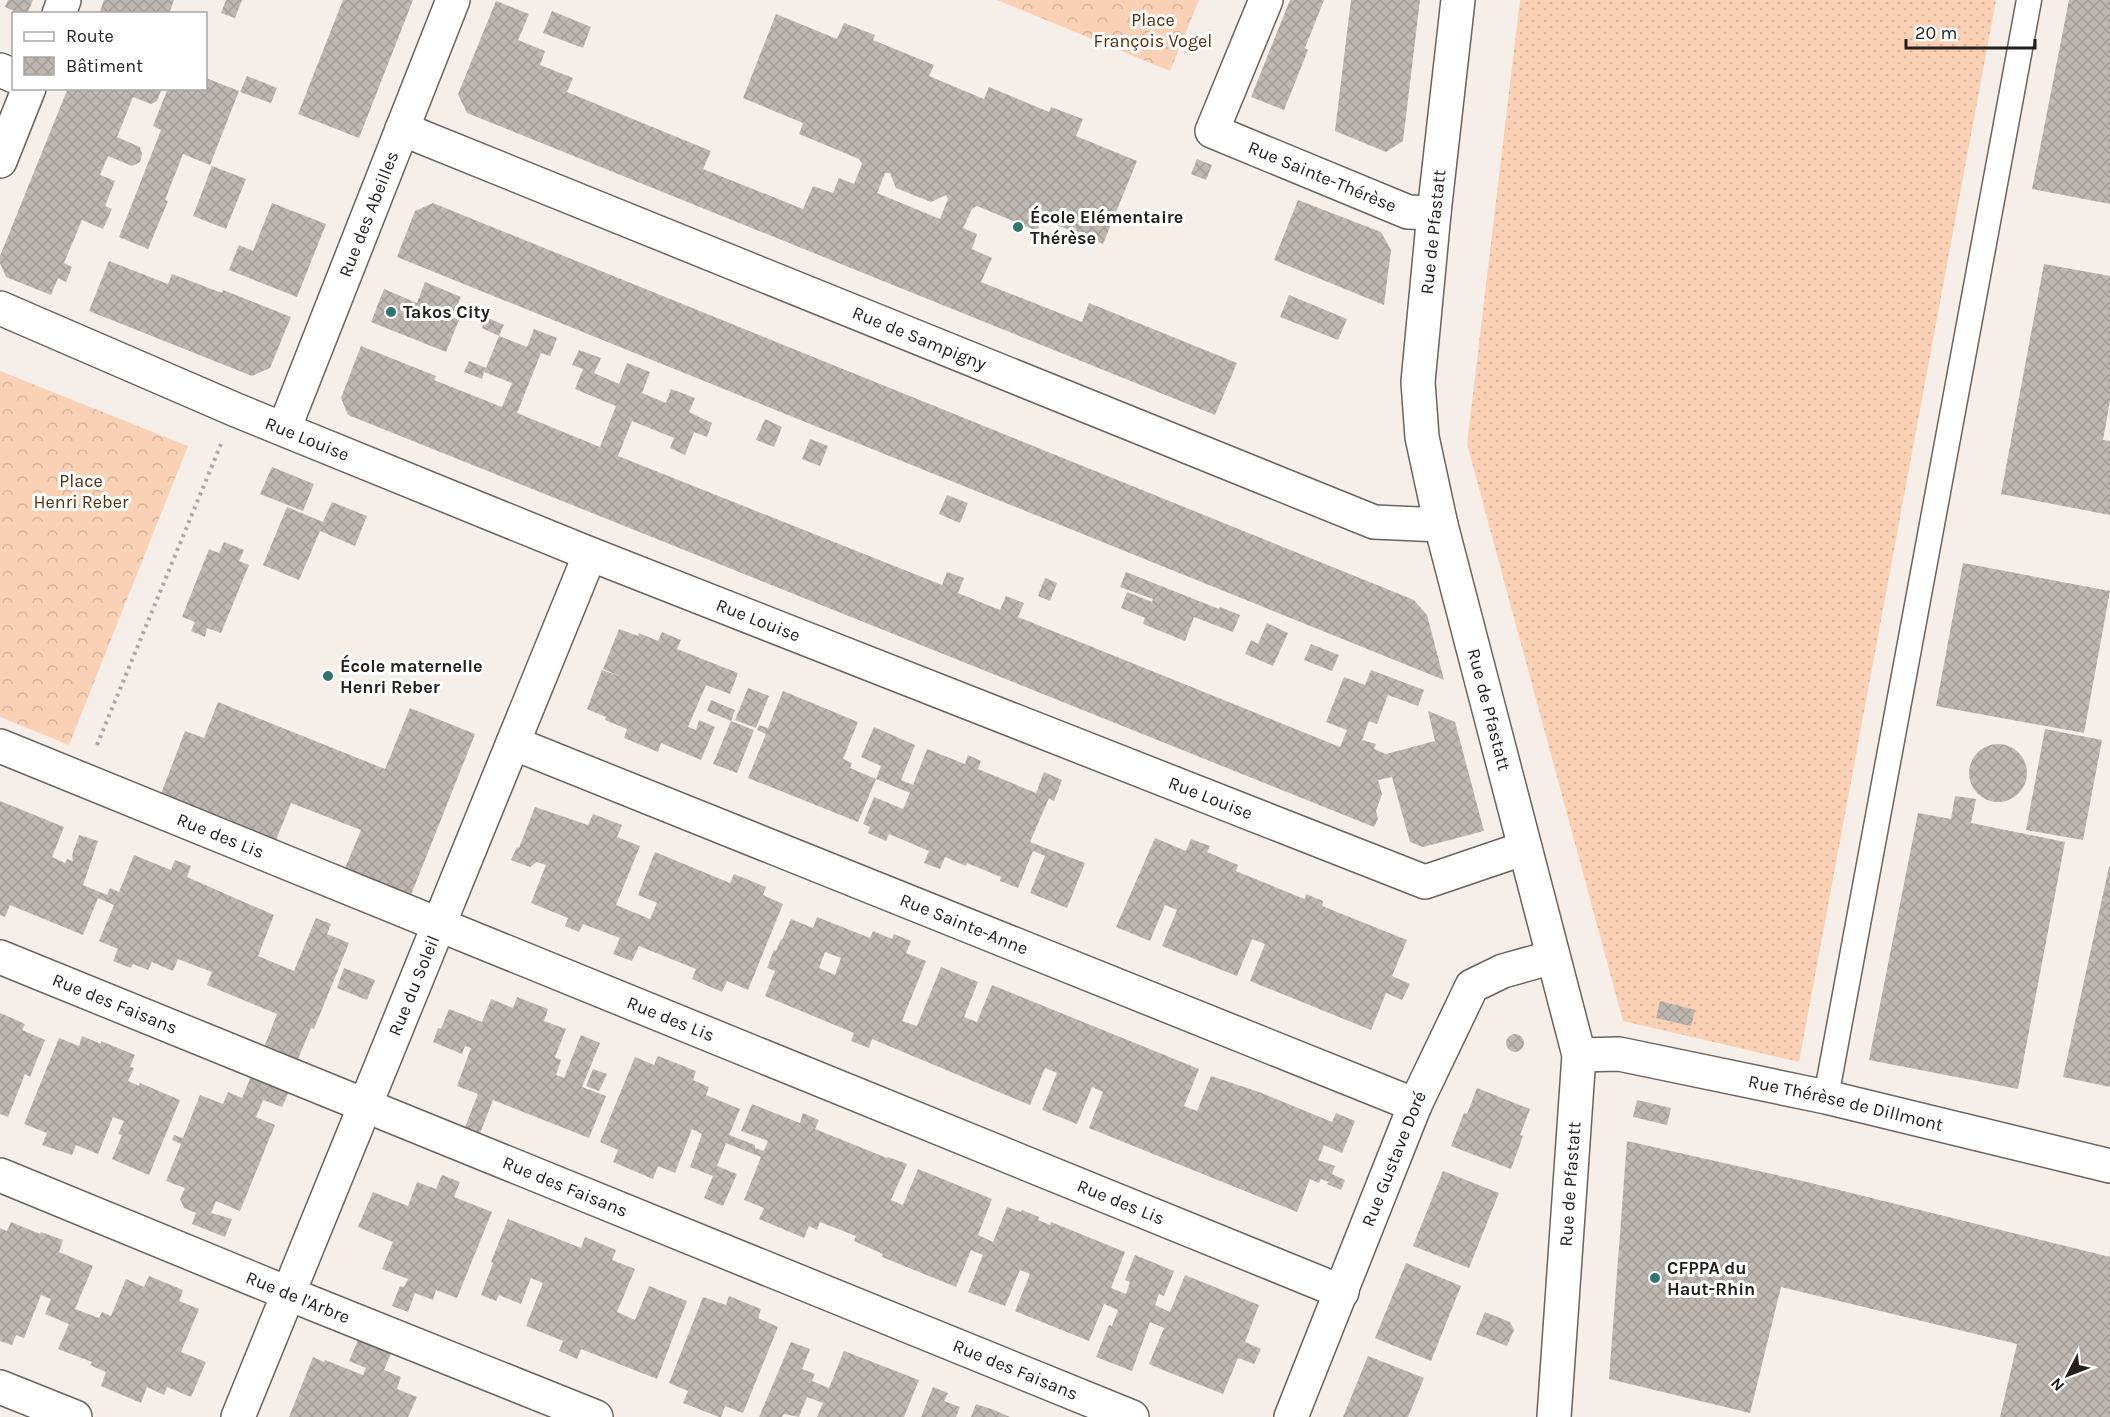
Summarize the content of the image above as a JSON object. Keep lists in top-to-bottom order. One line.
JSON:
{"streets":{"street":["Rue Sainte-Thérèse","Rue des Abeilles","Rue de Pfastatt","Rue de Sampigny","Rue Louise","Rue des Lis","Rue Sainte-Anne","Rue du Soleil","Rue des Faisans","Rue Thérèse de Dillmont","Rue Gustave Doré","Rue de l'Arbre"]},"crossings":[["Rue Sainte-Thérèse","Rue de Pfastatt"],["Rue des Abeilles","Rue de Sampigny"],["Rue des Abeilles","Rue Louise"],["Rue de Pfastatt","Rue de Sampigny"],["Rue de Pfastatt","Rue Louise"],["Rue de Pfastatt","Rue Thérèse de Dillmont"],["Rue de Pfastatt","Rue Gustave Doré"],["Rue Louise","Rue du Soleil"],["Rue des Lis","Rue du Soleil"],["Rue des Lis","Rue Gustave Doré"],["Rue Sainte-Anne","Rue du Soleil"],["Rue Sainte-Anne","Rue Gustave Doré"],["Rue du Soleil","Rue des Faisans"],["Rue du Soleil","Rue de l'Arbre"]],"parks":["Place François Vogel","Place Henri Reber"],"places":["École Elémentaire Thérèse","Takos City","École maternelle Henri Reber","CFPPA du Haut-Rhin"],"legend":["Route","Bâtiment"],"scale_bar":"20 m","north":"bottom left"}
